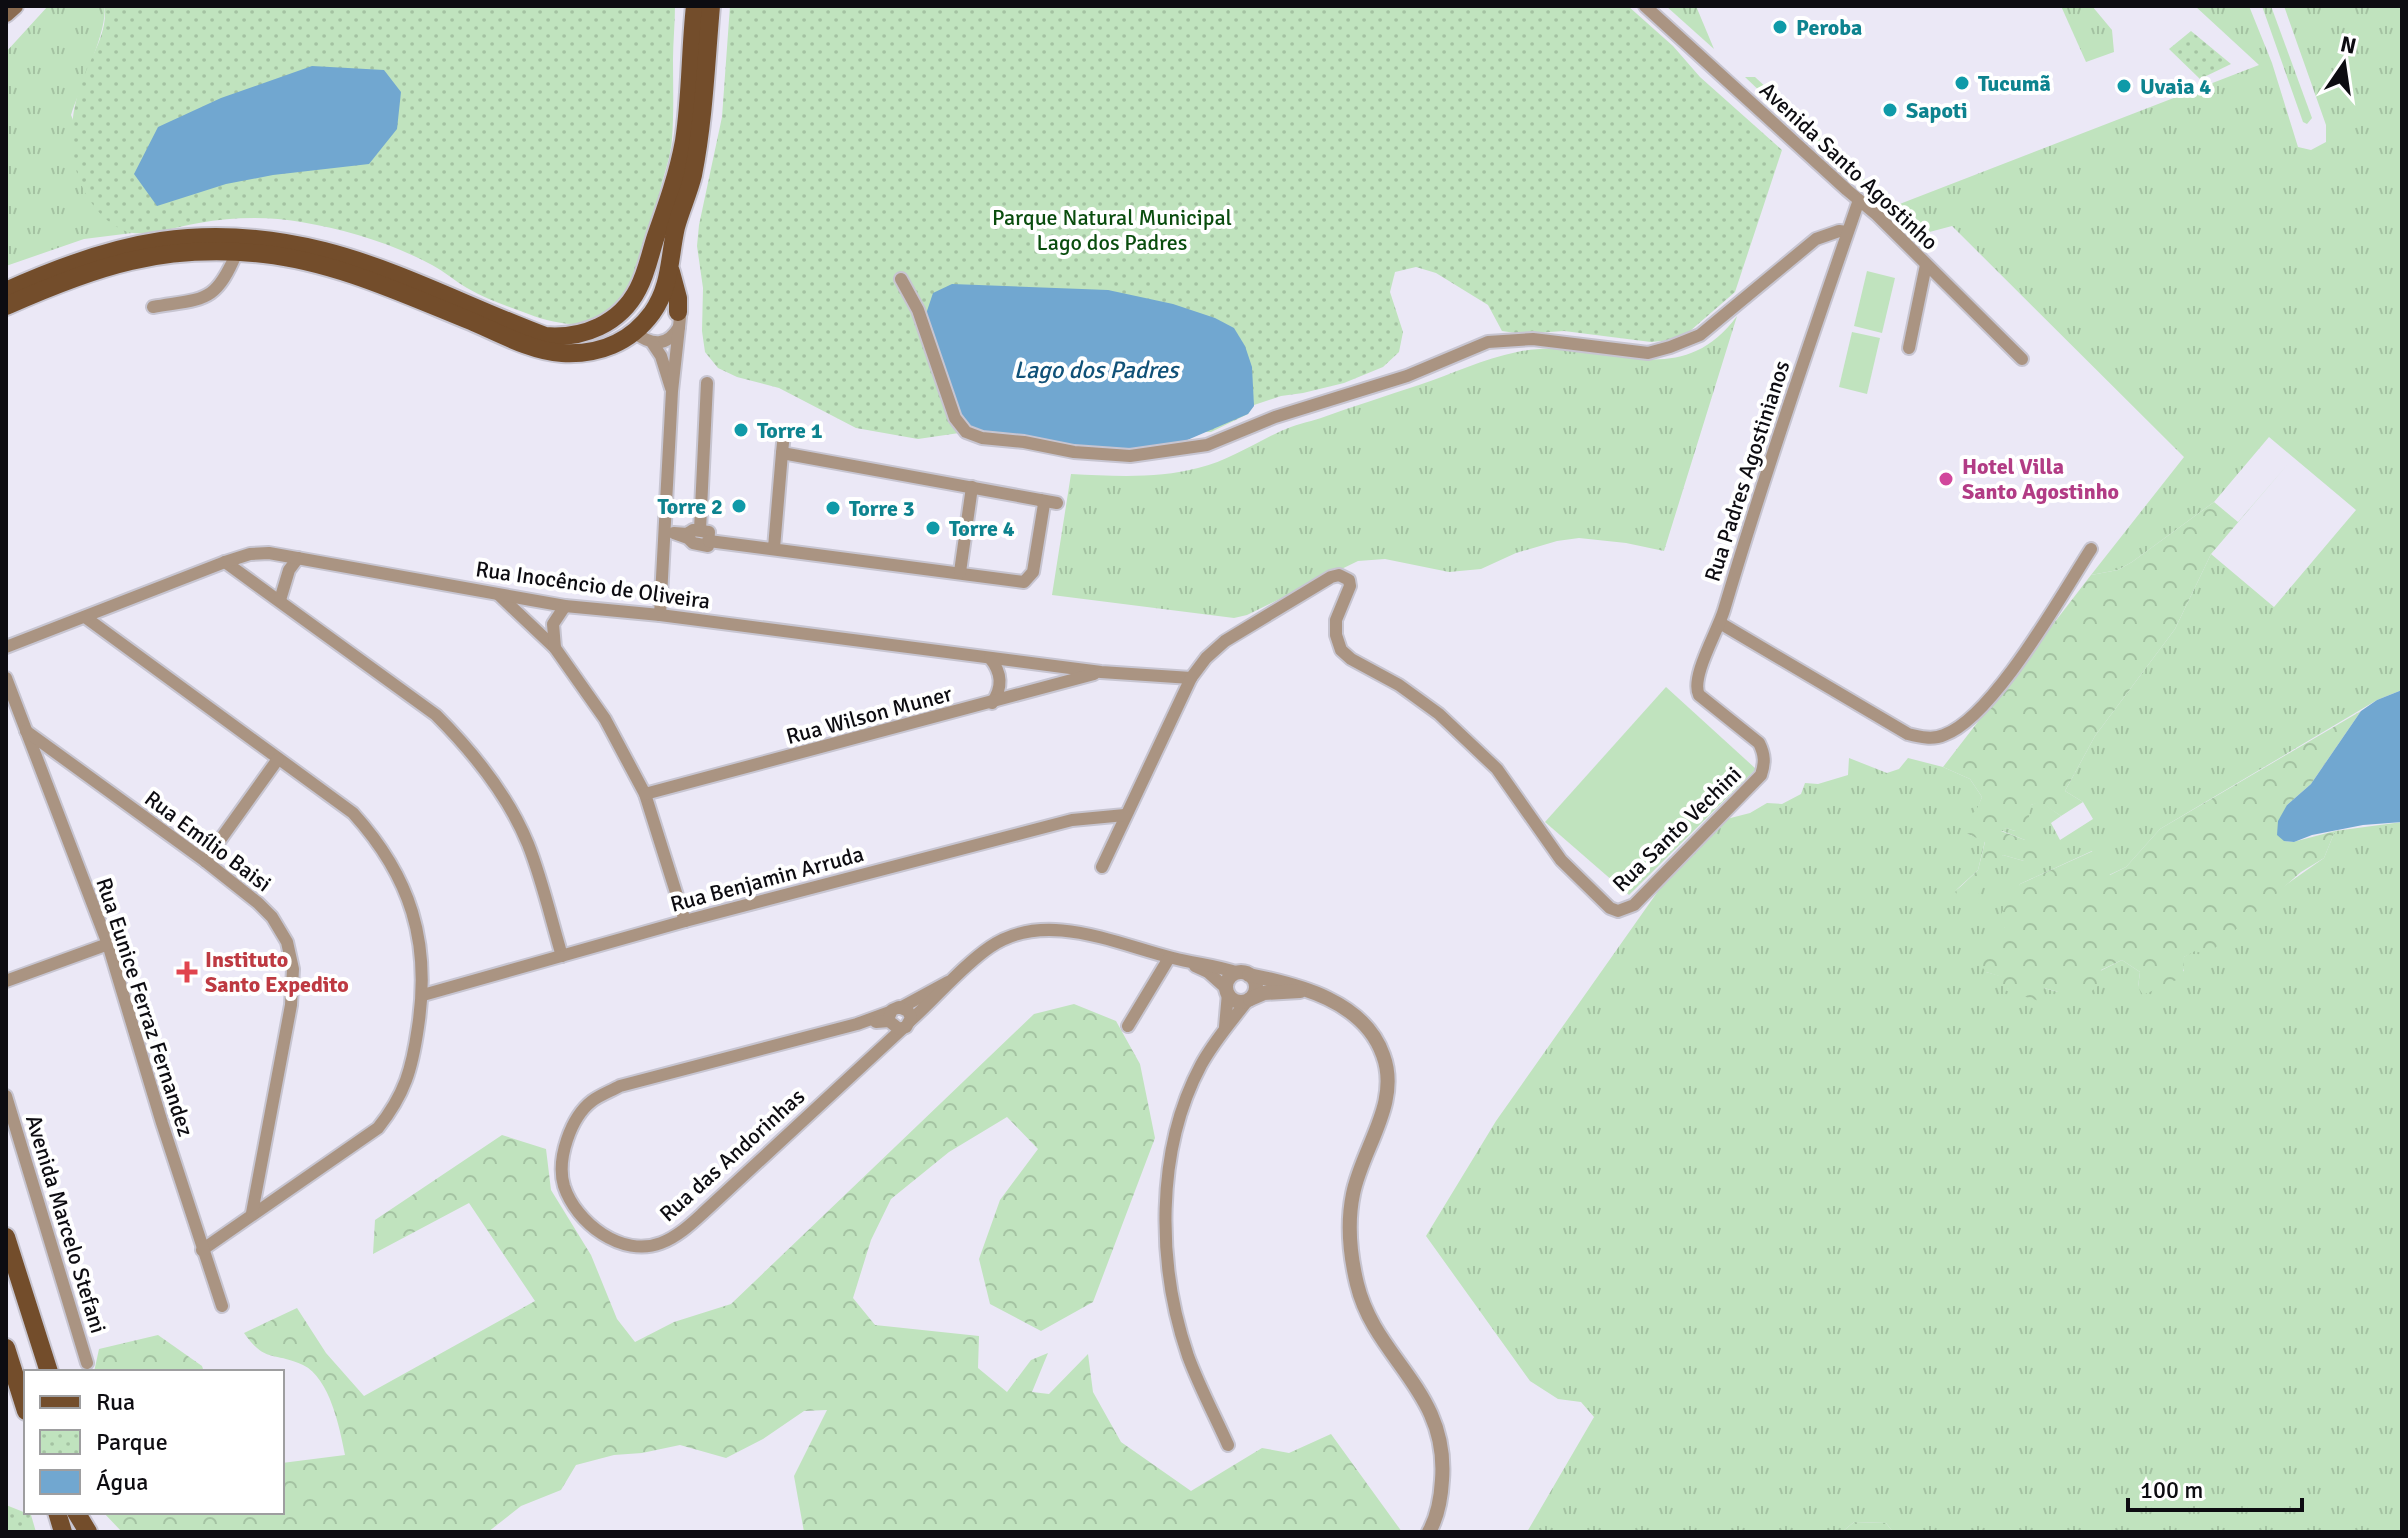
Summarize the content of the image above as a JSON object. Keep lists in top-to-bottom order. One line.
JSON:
{"streets":{"street":["Avenida Santo Agostinho","Rua Padres Agostinianos","Rua Inocêncio de Oliveira","Rua Wilson Muner","Rua Santo Vechini","Rua Emílio Baisi","Rua Benjamin Arruda","Rua Eunice Ferraz Fernandez","Rua das Andorinhas","Avenida Marcelo Stefani"]},"crossings":[["Avenida Santo Agostinho","Rua Padres Agostinianos"],["Rua Padres Agostinianos","Rua Santo Vechini"],["Rua Inocêncio de Oliveira","Rua Wilson Muner"],["Rua Inocêncio de Oliveira","Rua Santo Vechini"],["Rua Santo Vechini","Rua Benjamin Arruda"],["Rua Emílio Baisi","Rua Eunice Ferraz Fernandez"]],"water":["Lago dos Padres"],"parks":["Parque Natural Municipal Lago dos Padres"],"places":{"other":["Peroba","Tucumã","Uvaia 4","Sapoti","Torre 1","Hotel Villa Santo Agostinho","Torre 2","Torre 3","Torre 4"],"health":["Instituto Santo Expedito"]},"legend":["Rua","Parque","Água"],"scale_bar":"100 m","north":"top"}
